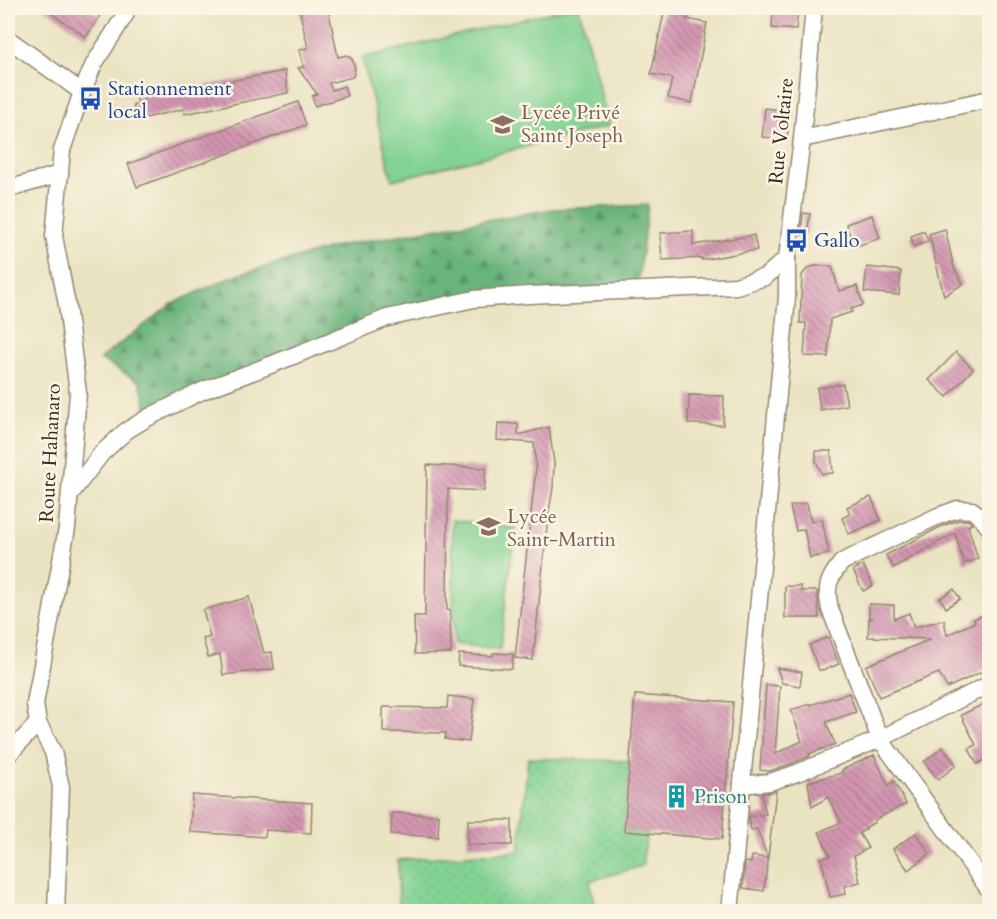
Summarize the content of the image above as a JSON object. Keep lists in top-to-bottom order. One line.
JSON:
{"streets":{"street":["Rue Voltaire","Route Hahanaro"]},"places":{"bus stop":["Stationnement local","Gallo"],"school or university":["Lycée Privé Saint Joseph","Lycée Saint-Martin"],"building":["Prison"]}}
